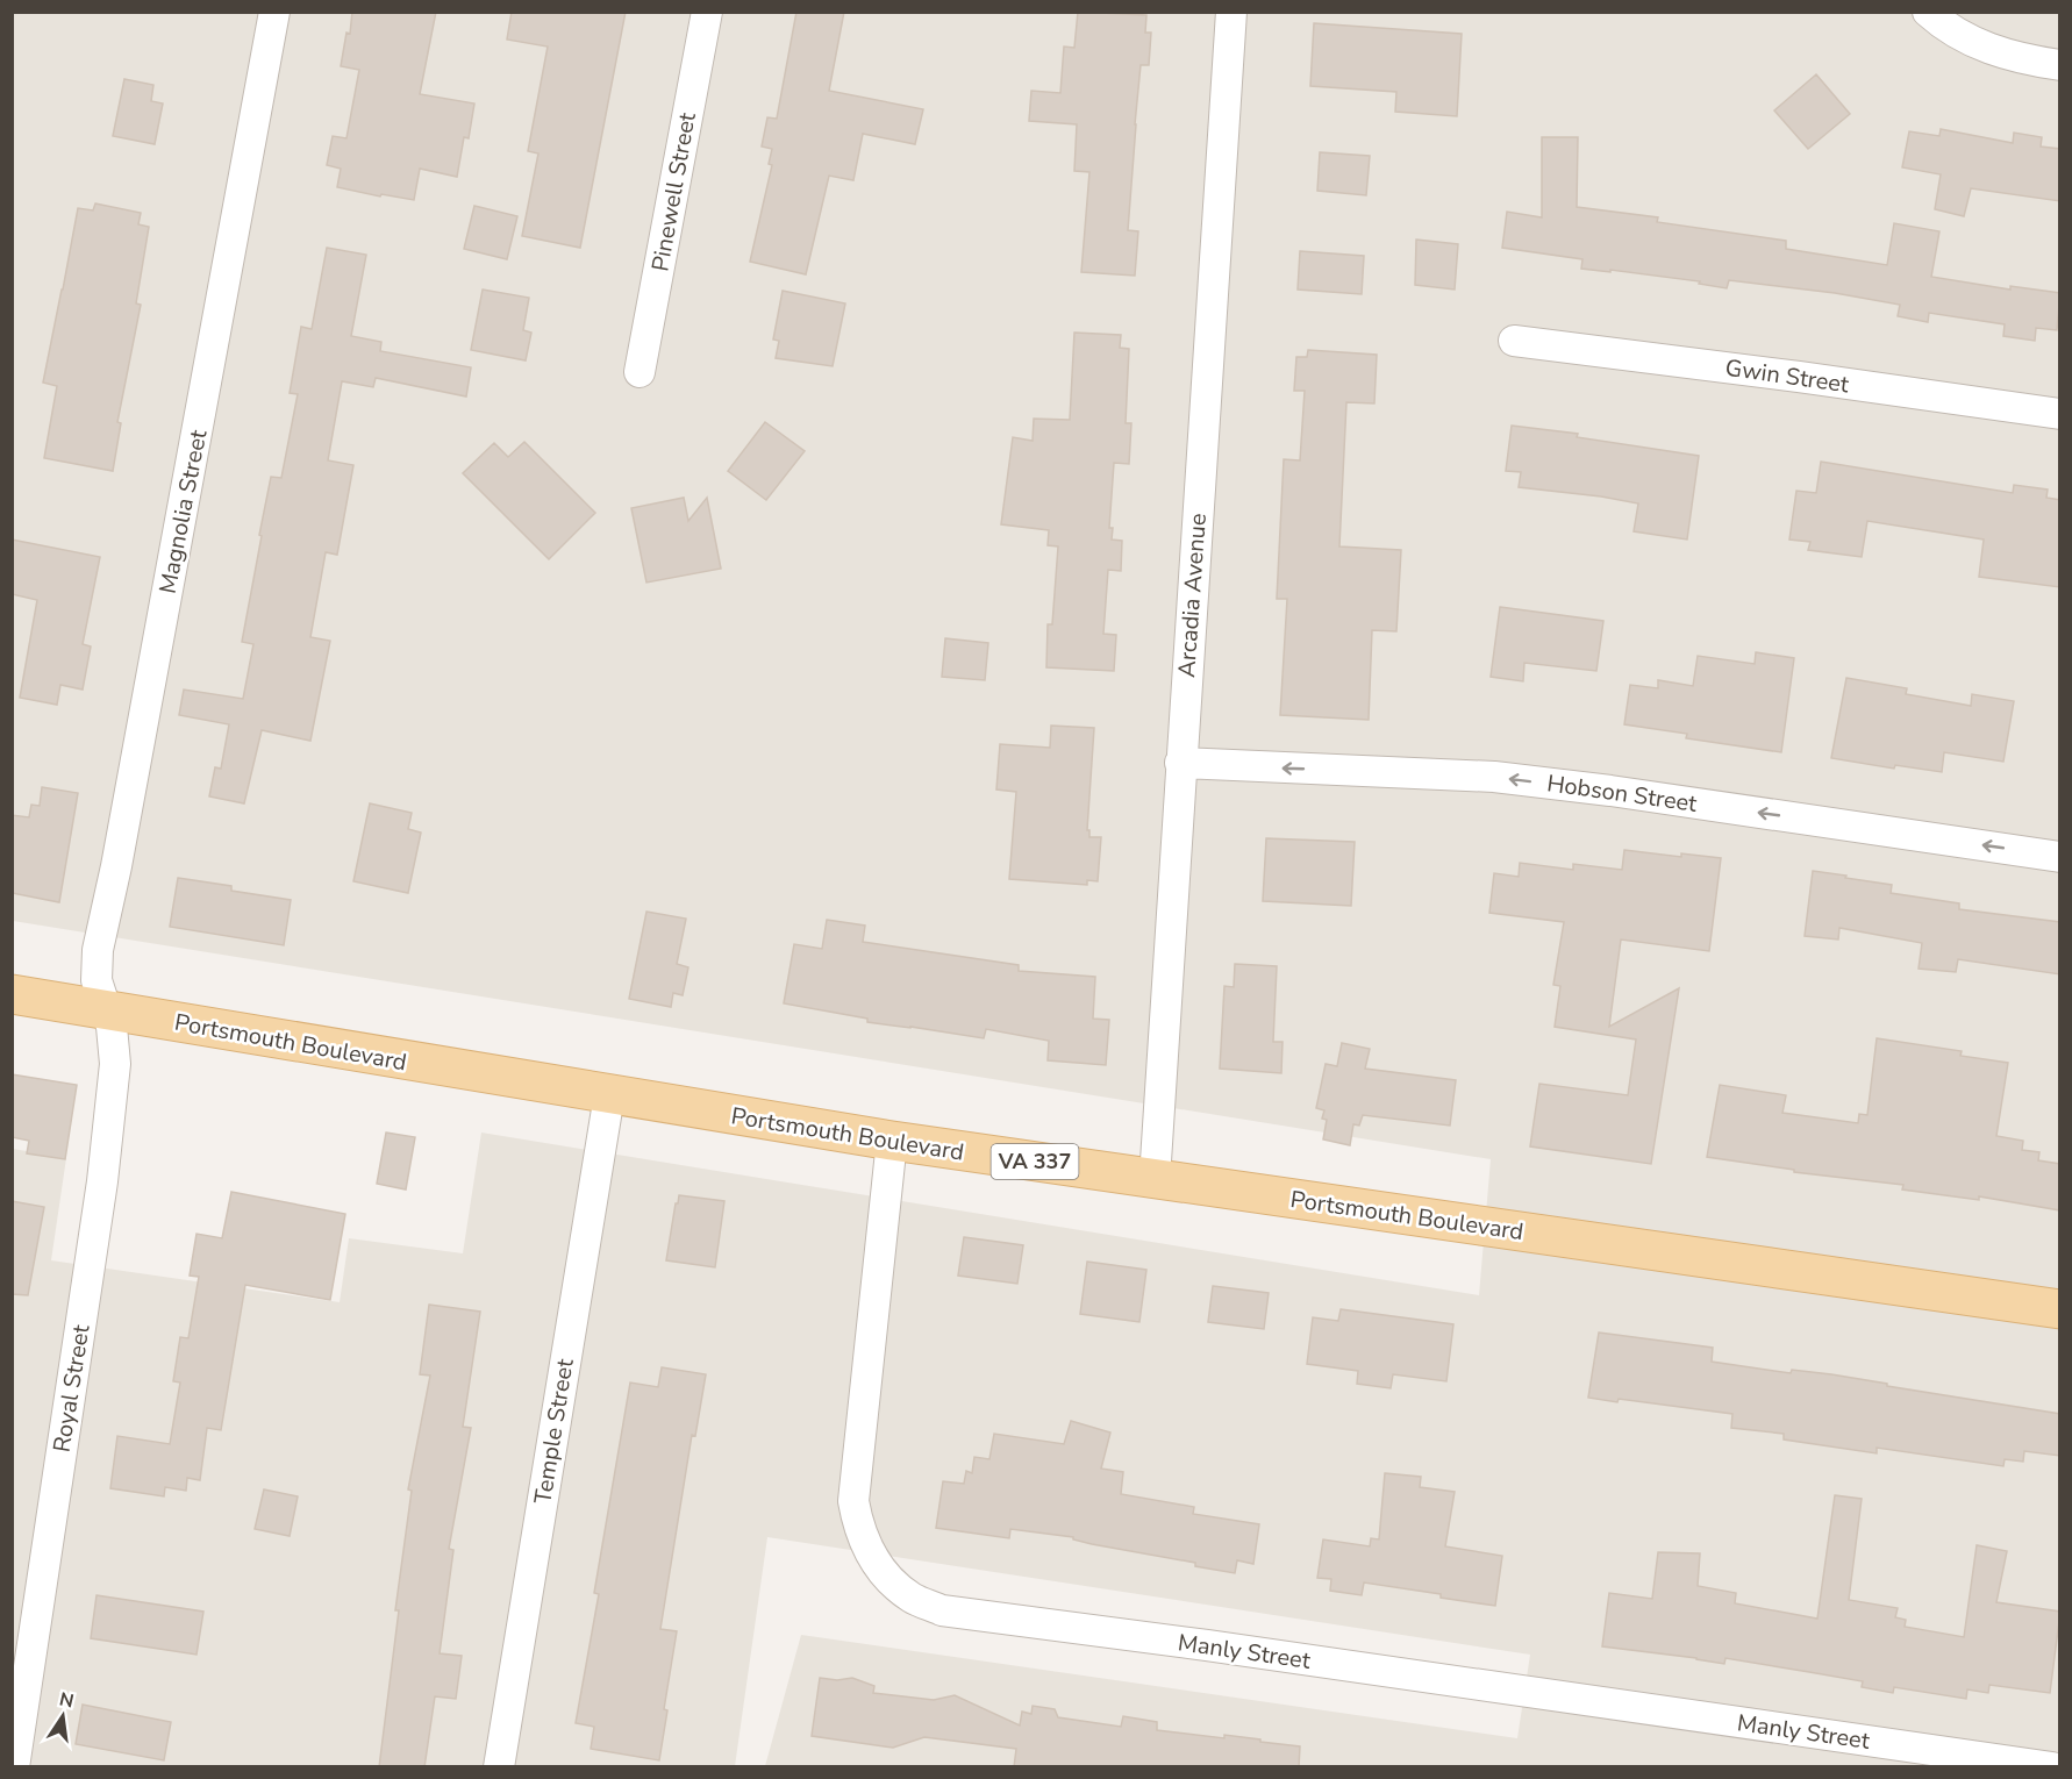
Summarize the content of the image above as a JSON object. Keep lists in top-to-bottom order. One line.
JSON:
{"streets":{"main road":["Portsmouth Boulevard","VA 337"],"street":["Pinewell Street","Gwin Street","Magnolia Street","Arcadia Avenue","Hobson Street","Royal Street","Temple Street","Manly Street"]},"crossings":[["Magnolia Street","Portsmouth Boulevard"],["Magnolia Street","Royal Street"],["Arcadia Avenue","Hobson Street"],["Arcadia Avenue","Portsmouth Boulevard"],["Portsmouth Boulevard","Royal Street"],["Portsmouth Boulevard","Temple Street"],["Portsmouth Boulevard","Manly Street"]],"one_way":["Hobson Street"],"north":"top"}
